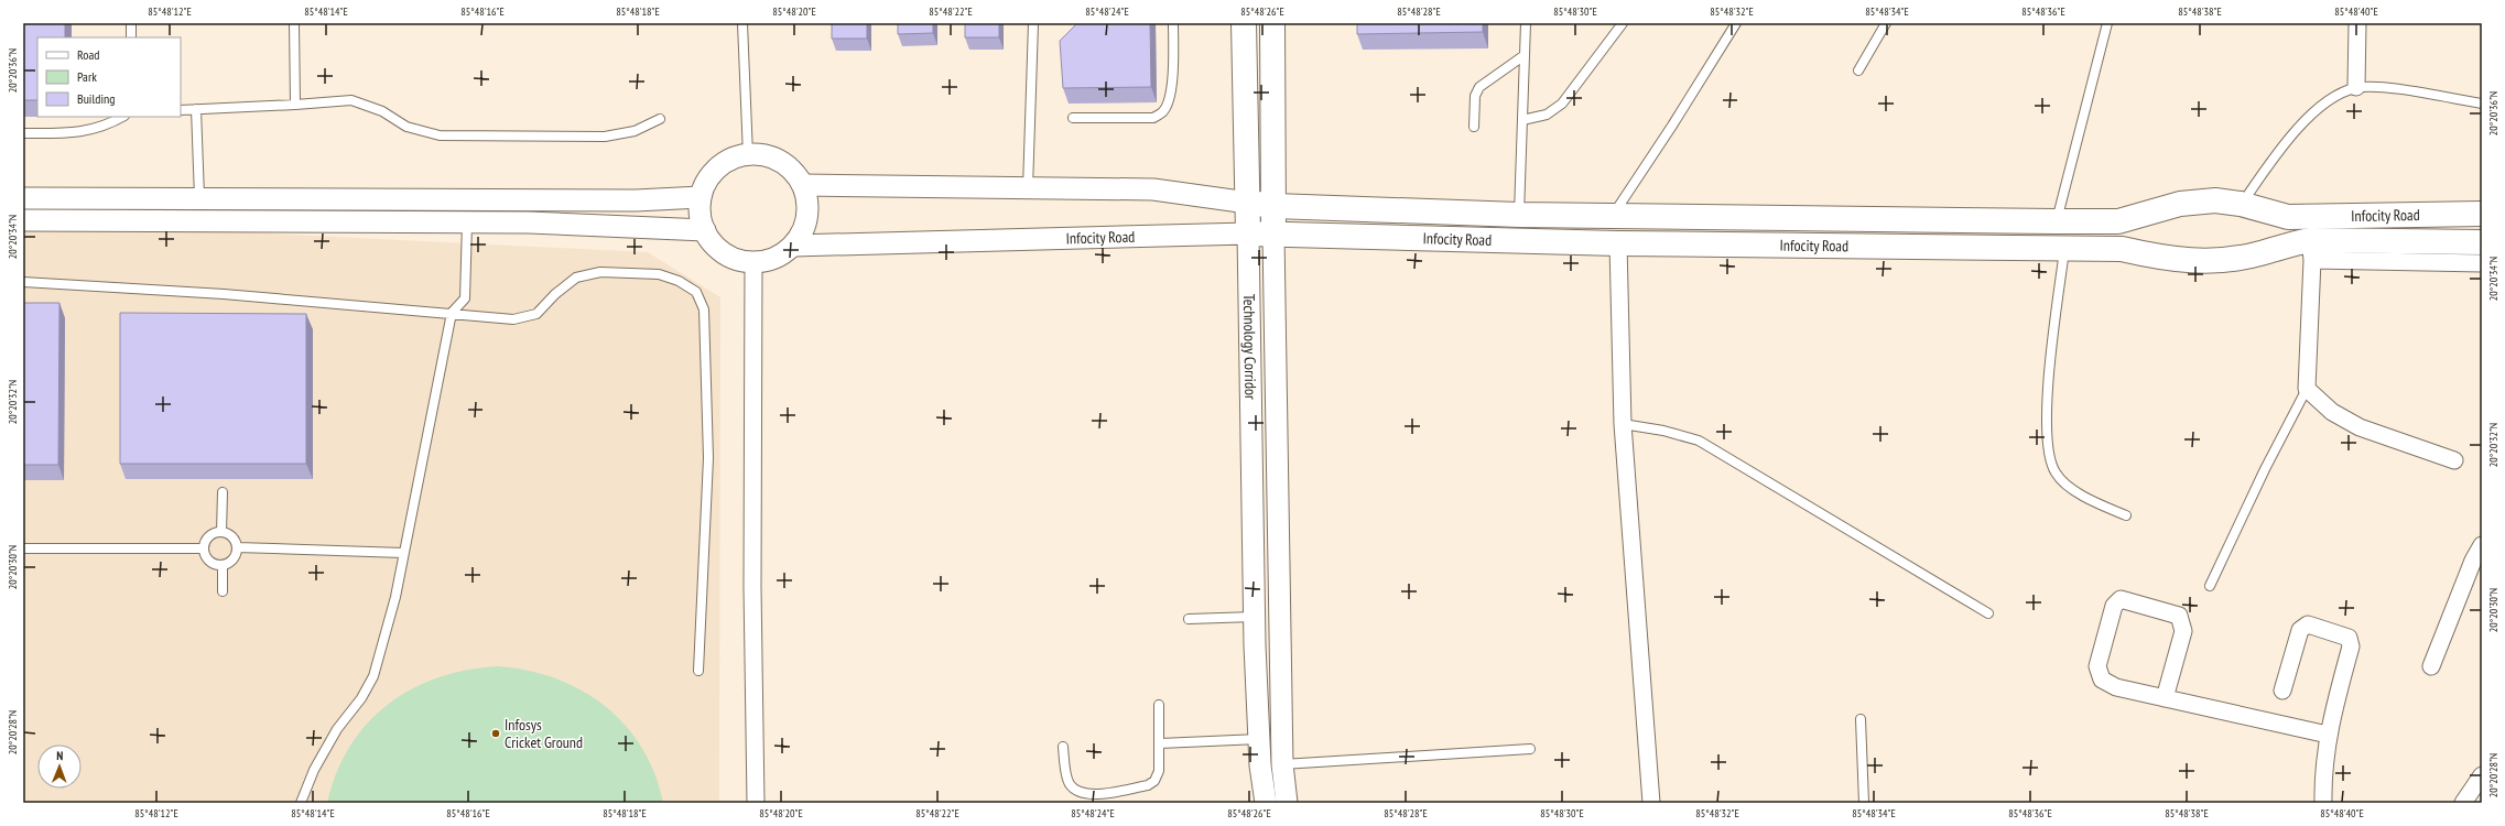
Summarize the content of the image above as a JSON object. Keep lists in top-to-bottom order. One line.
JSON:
{"streets":{"main road":["Infocity Road","Technology Corridor"]},"crossings":[["Infocity Road","Technology Corridor"]],"places":["Infosys Cricket Ground"],"legend":["Road","Park","Building"],"north":"top","coordinates":["85°48'12\"E","85°48'14\"E","85°48'16\"E","85°48'18\"E","85°48'20\"E","85°48'22\"E","85°48'24\"E","85°48'26\"E","85°48'28\"E","85°48'30\"E","85°48'32\"E","85°48'34\"E","85°48'36\"E","85°48'38\"E","85°48'40\"E","20°20'36\"N","20°20'34\"N","20°20'32\"N","20°20'30\"N","20°20'28\"N"]}
